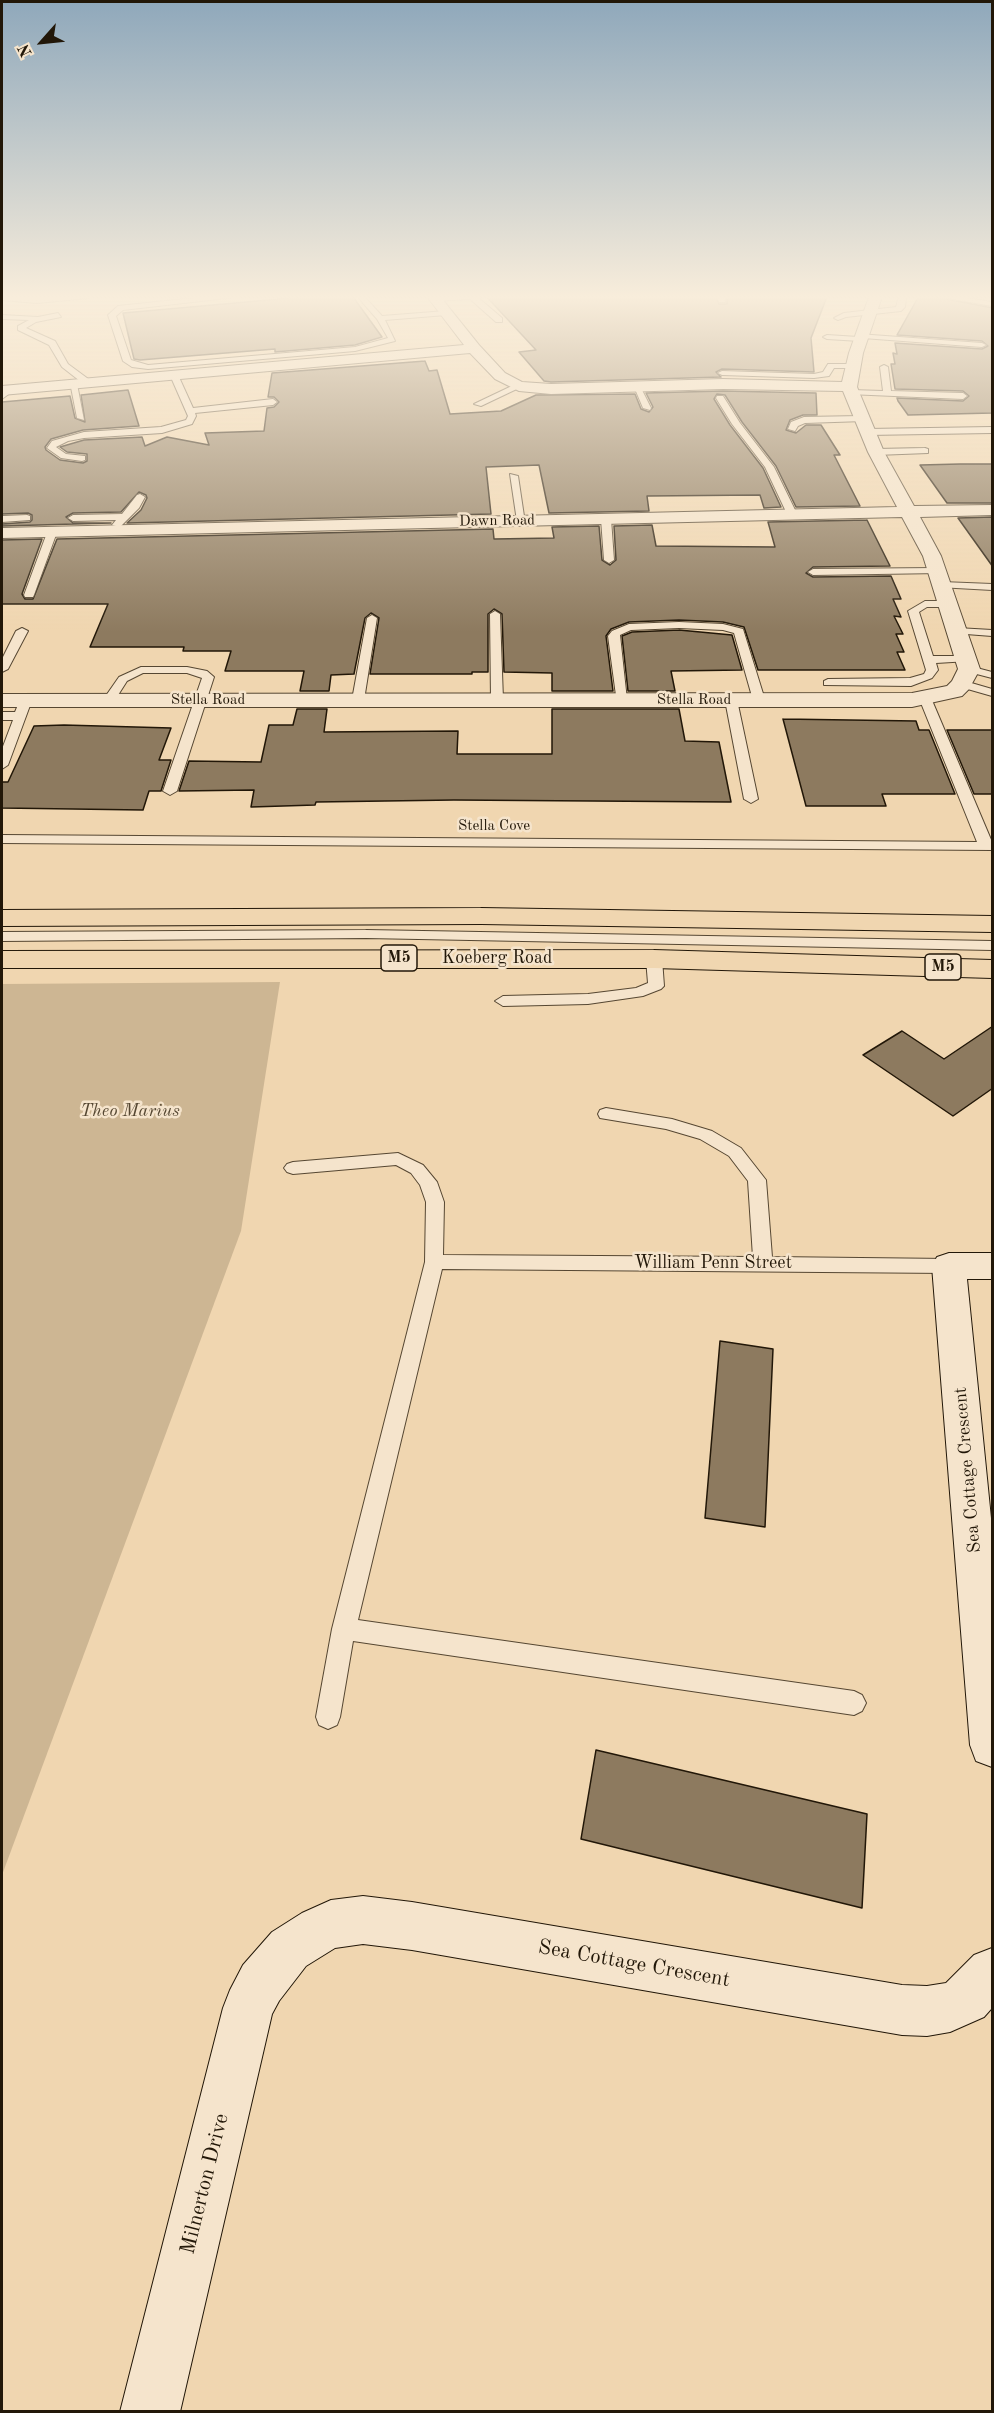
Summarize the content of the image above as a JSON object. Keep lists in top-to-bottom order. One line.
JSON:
{"streets":{"main road":["M5","Koeberg Road"],"street":["Dawn Road","Stella Road","William Penn Street","Sea Cottage Crescent","Milnerton Drive"],"lane":["Stella Cove"]},"crossings":[["Stella Road","Stella Cove"],["William Penn Street","Sea Cottage Crescent"],["Sea Cottage Crescent","Milnerton Drive"]],"parks":["Theo Marius"],"north":"bottom left"}
